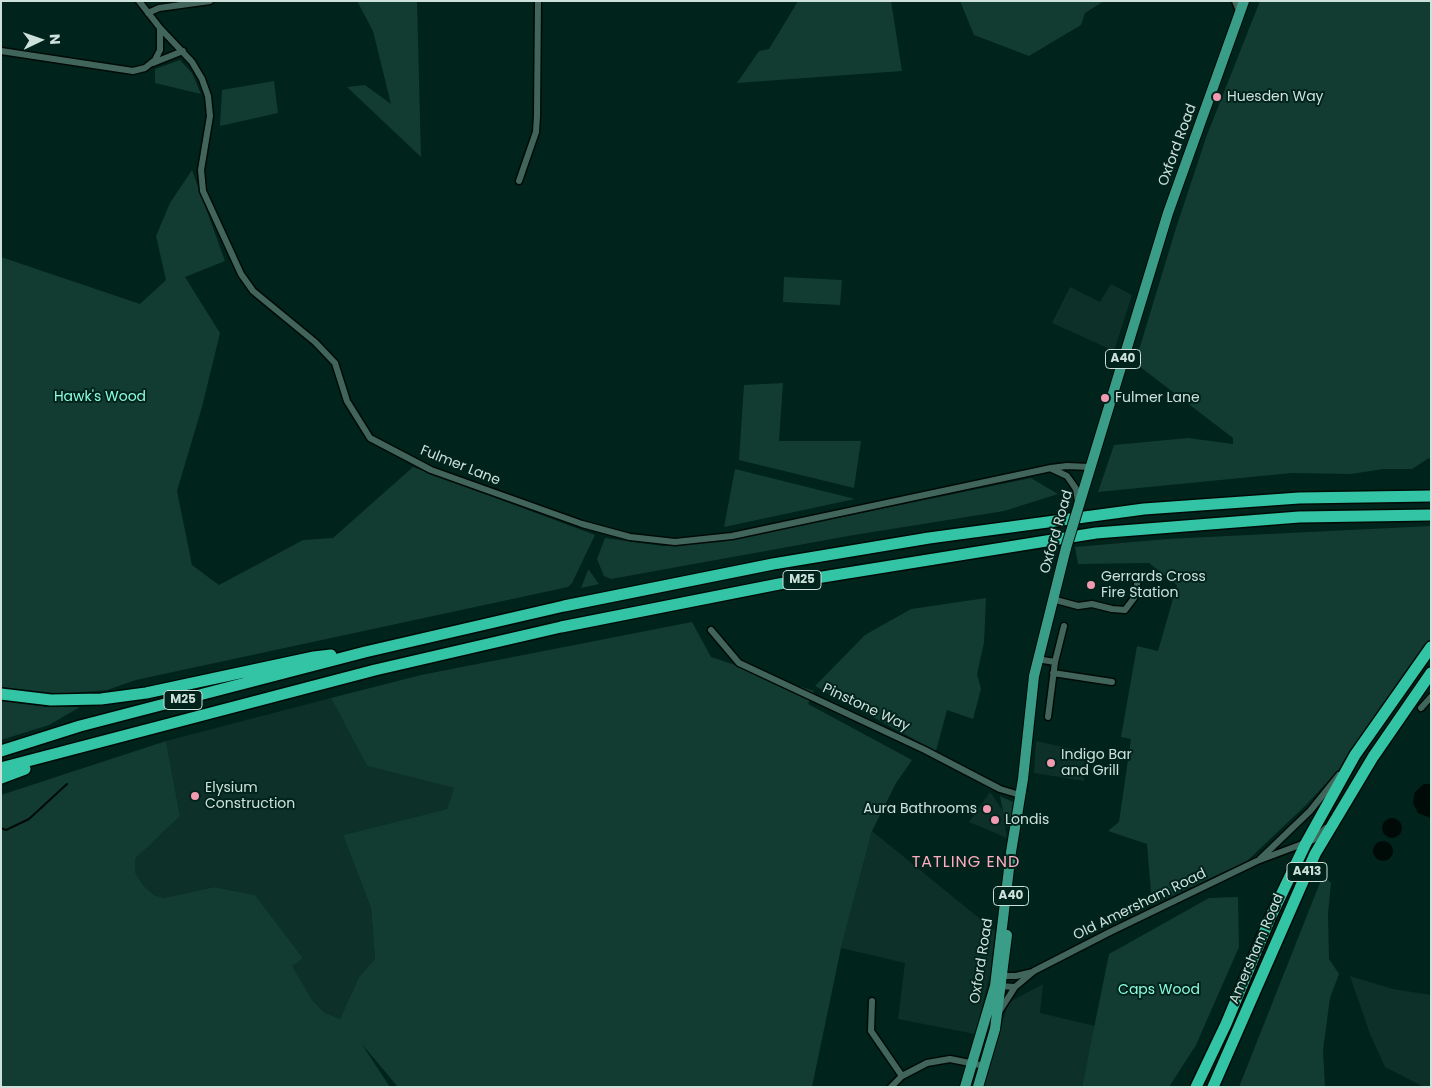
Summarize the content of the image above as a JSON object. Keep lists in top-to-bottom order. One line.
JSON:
{"streets":{"highway":["M25","A413","Amersham Road"],"main road":["Oxford Road","A40"],"street":["Fulmer Lane","Pinstone Way","Old Amersham Road"]},"crossings":[["Oxford Road","A40"],["Oxford Road","Fulmer Lane"],["Oxford Road","Pinstone Way"],["Oxford Road","Old Amersham Road"],["A40","Old Amersham Road"],["A413","Old Amersham Road"],["Old Amersham Road","Amersham Road"]],"districts":["TATLING END"],"parks":["Hawk's Wood","Caps Wood"],"places":["Huesden Way","Fulmer Lane","Gerrards Cross Fire Station","Indigo Bar and Grill","Elysium Construction","Aura Bathrooms","Londis"],"north":"right"}
